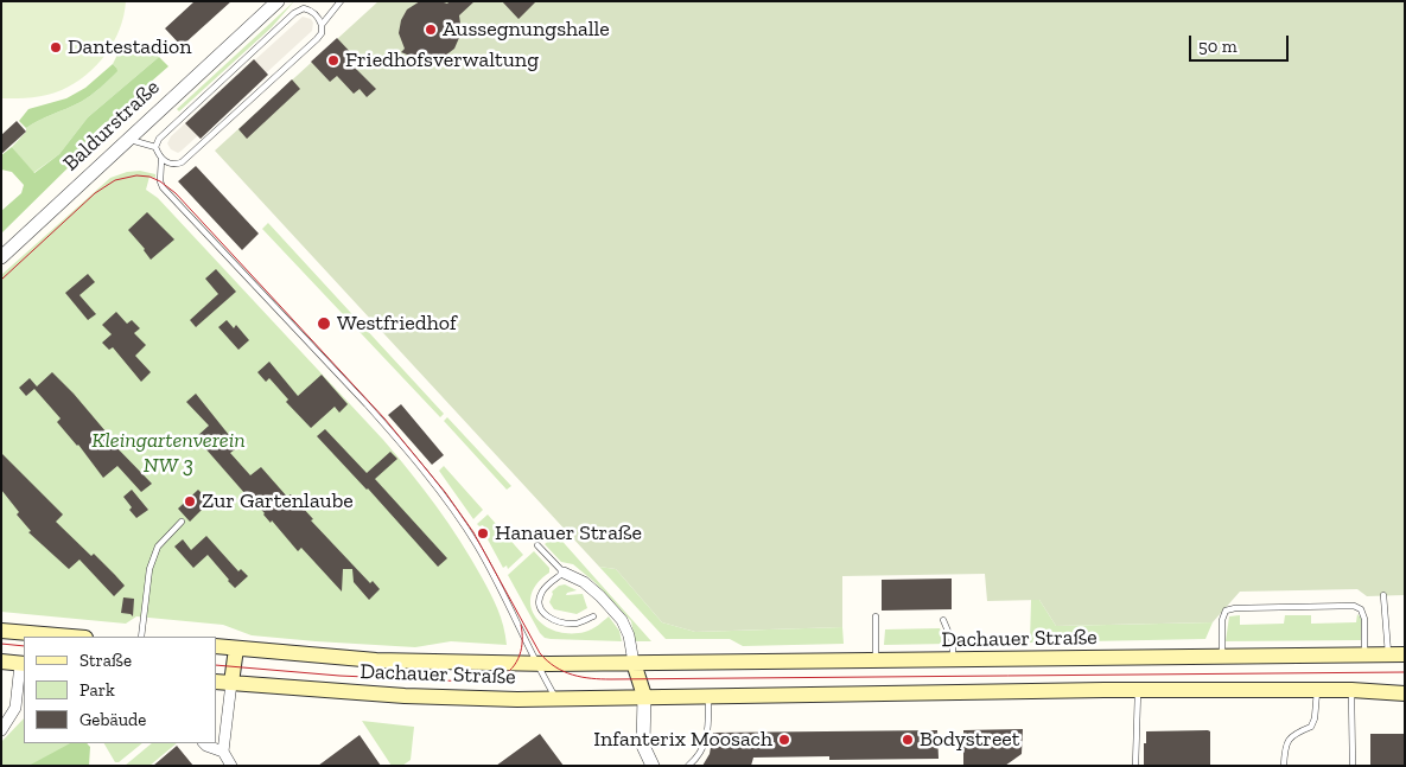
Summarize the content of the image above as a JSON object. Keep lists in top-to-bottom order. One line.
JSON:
{"streets":{"main road":["Dachauer Straße"],"street":["Baldurstraße"]},"parks":["Kleingartenverein NW 3"],"places":["Aussegnungshalle","Dantestadion","Friedhofsverwaltung","Westfriedhof","Zur Gartenlaube","Hanauer Straße","Infanterix Moosach","Bodystreet"],"legend":["Straße","Park","Gebäude"],"scale_bar":"50 m"}
